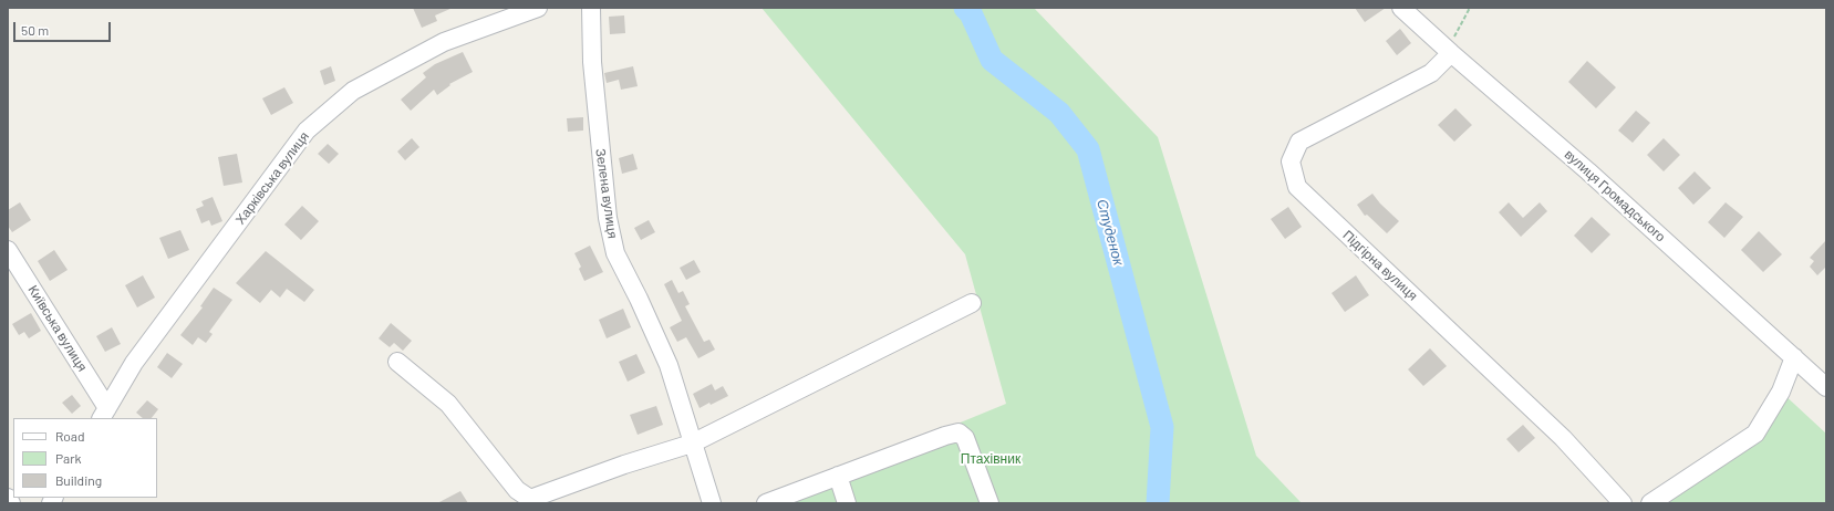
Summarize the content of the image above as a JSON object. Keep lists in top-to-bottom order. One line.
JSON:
{"streets":{"street":["Харківська вулиця","Зелена вулиця","вулиця Громадського","Підгірна вулиця","Київська вулиця"]},"crossings":[["Харківська вулиця","Київська вулиця"],["вулиця Громадського","Підгірна вулиця"]],"water":["Студенок"],"parks":["Птахівник"],"legend":["Road","Park","Building"],"scale_bar":"50 m"}
